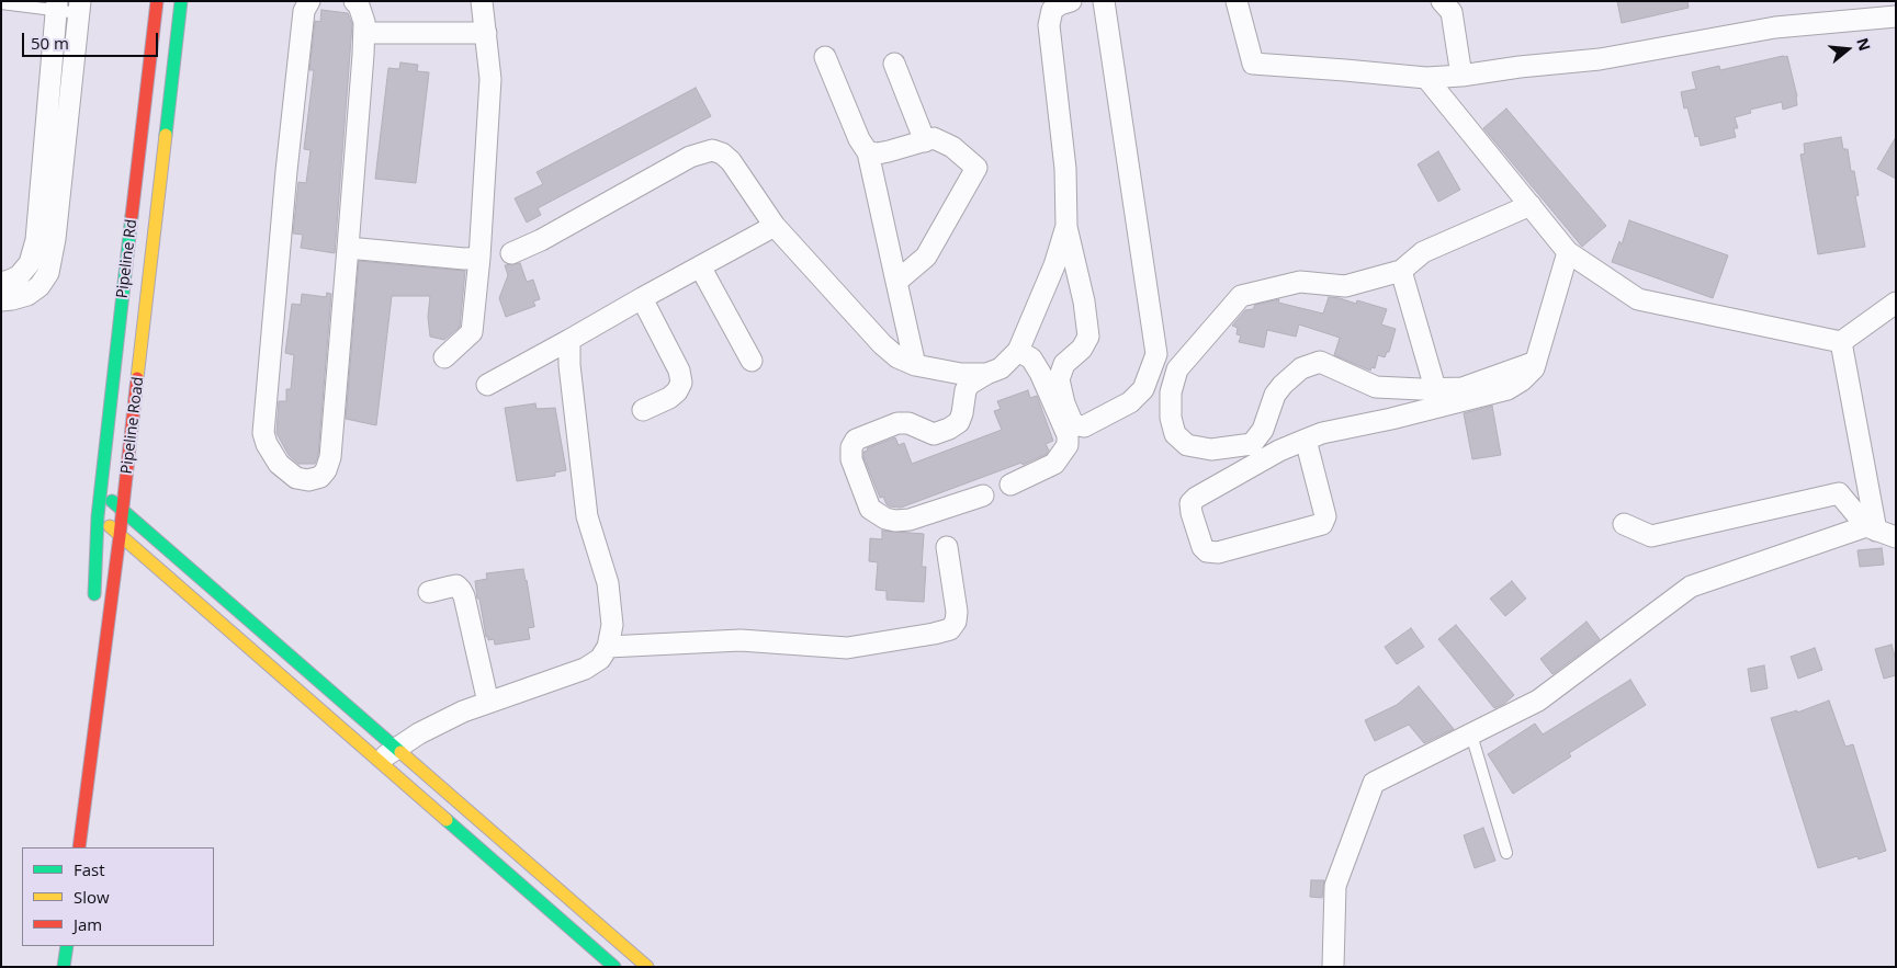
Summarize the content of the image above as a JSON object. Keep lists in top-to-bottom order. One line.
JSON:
{"streets":{"main road":["Pipeline Rd","Pipeline Road"]},"legend":["Fast","Slow","Jam"],"scale_bar":"50 m","north":"right"}
